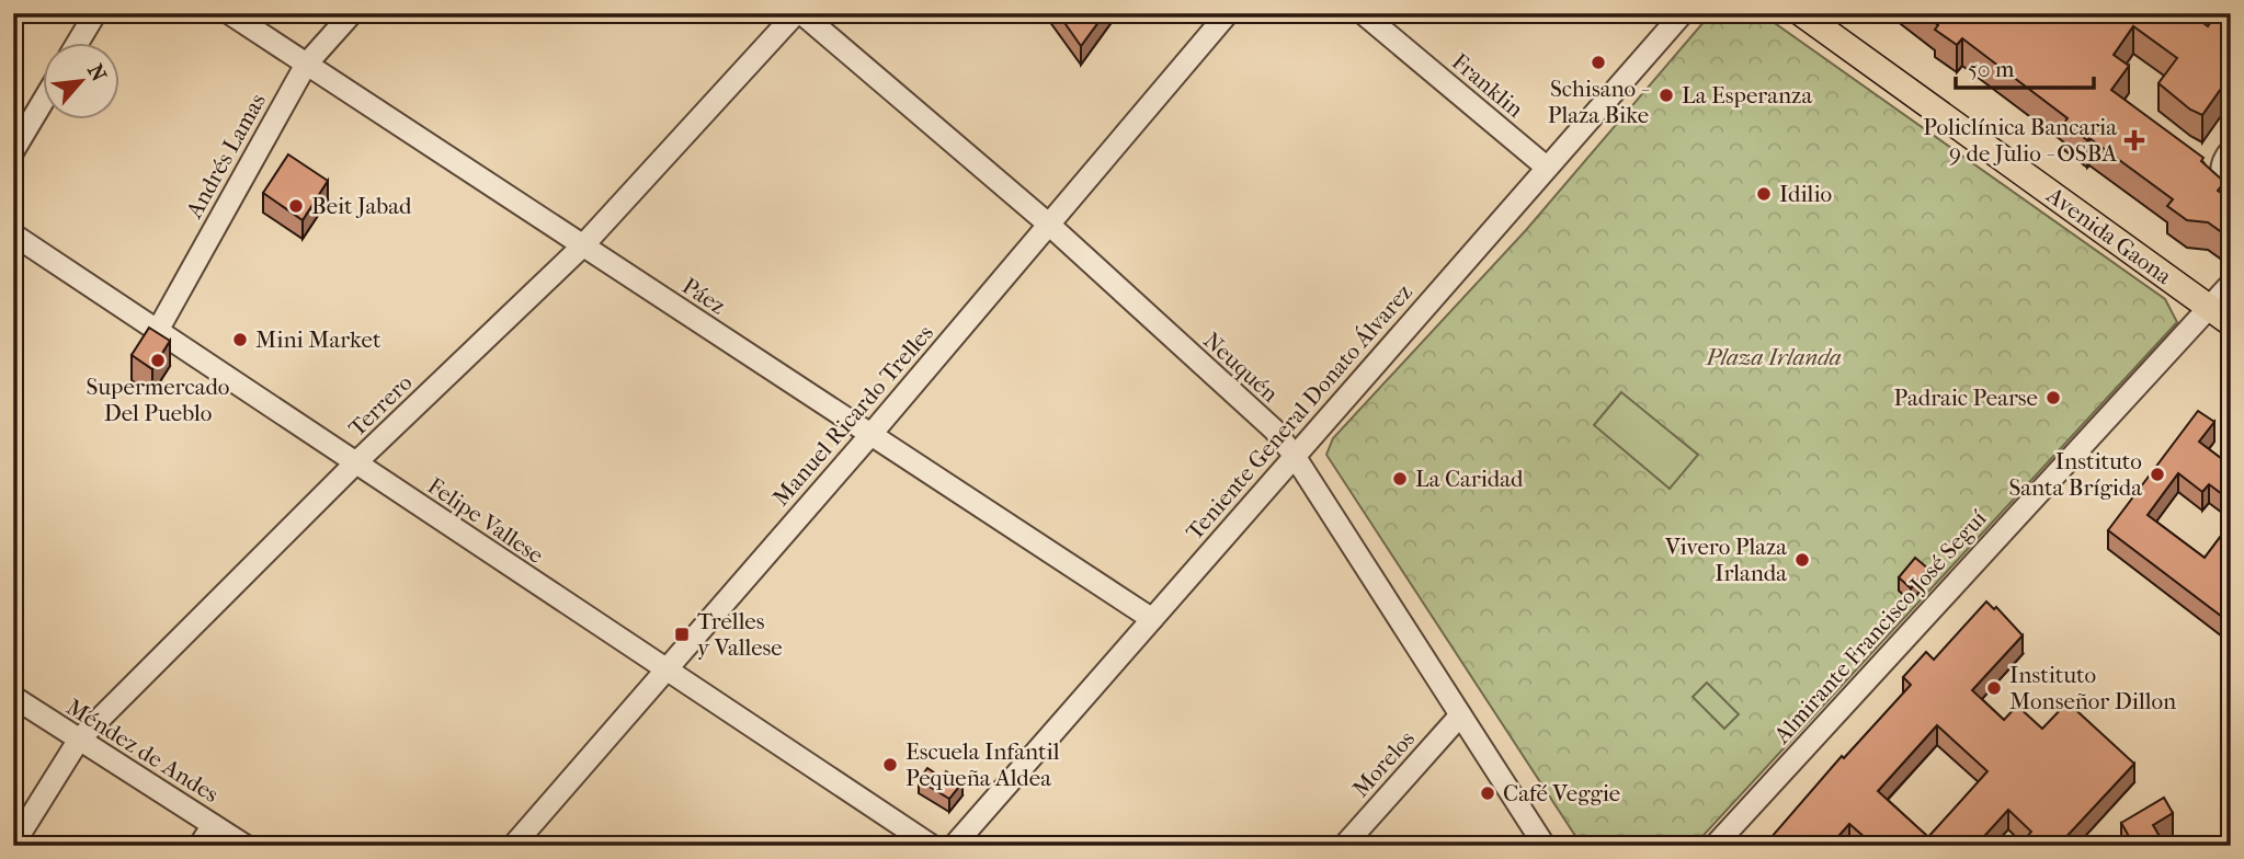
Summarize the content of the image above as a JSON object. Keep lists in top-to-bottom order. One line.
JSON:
{"streets":{"main road":["Avenida Gaona"],"street":["Franklin","Andrés Lamas","Páez","Neuquén","Terrero","Teniente General Donato Álvarez","Manuel Ricardo Trelles","Felipe Vallese","Almirante Francisco José Seguí","Méndez de Andes","Morelos"]},"crossings":[["Franklin","Teniente General Donato Álvarez"],["Andrés Lamas","Páez"],["Andrés Lamas","Felipe Vallese"],["Avenida Gaona","Almirante Francisco José Seguí"],["Páez","Terrero"],["Páez","Teniente General Donato Álvarez"],["Páez","Manuel Ricardo Trelles"],["Neuquén","Terrero"],["Neuquén","Teniente General Donato Álvarez"],["Neuquén","Manuel Ricardo Trelles"],["Neuquén","Morelos"],["Terrero","Felipe Vallese"],["Terrero","Méndez de Andes"],["Manuel Ricardo Trelles","Felipe Vallese"]],"parks":["Plaza Irlanda"],"places":{"other":["Schisano - Plaza Bike","La Esperanza","Idilio","Beit Jabad","Mini Market","Supermercado Del Pueblo","Padraic Pearse","Instituto Santa Brígida","La Caridad","Vivero Plaza Irlanda","Instituto Monseñor Dillon","Escuela Infantil Pequeña Aldea","Café Veggie"],"health":["Policlínica Bancaria 9 de Julio - OSBA"],"transit":["Trelles y Vallese"]},"scale_bar":"50 m","north":"top right"}
